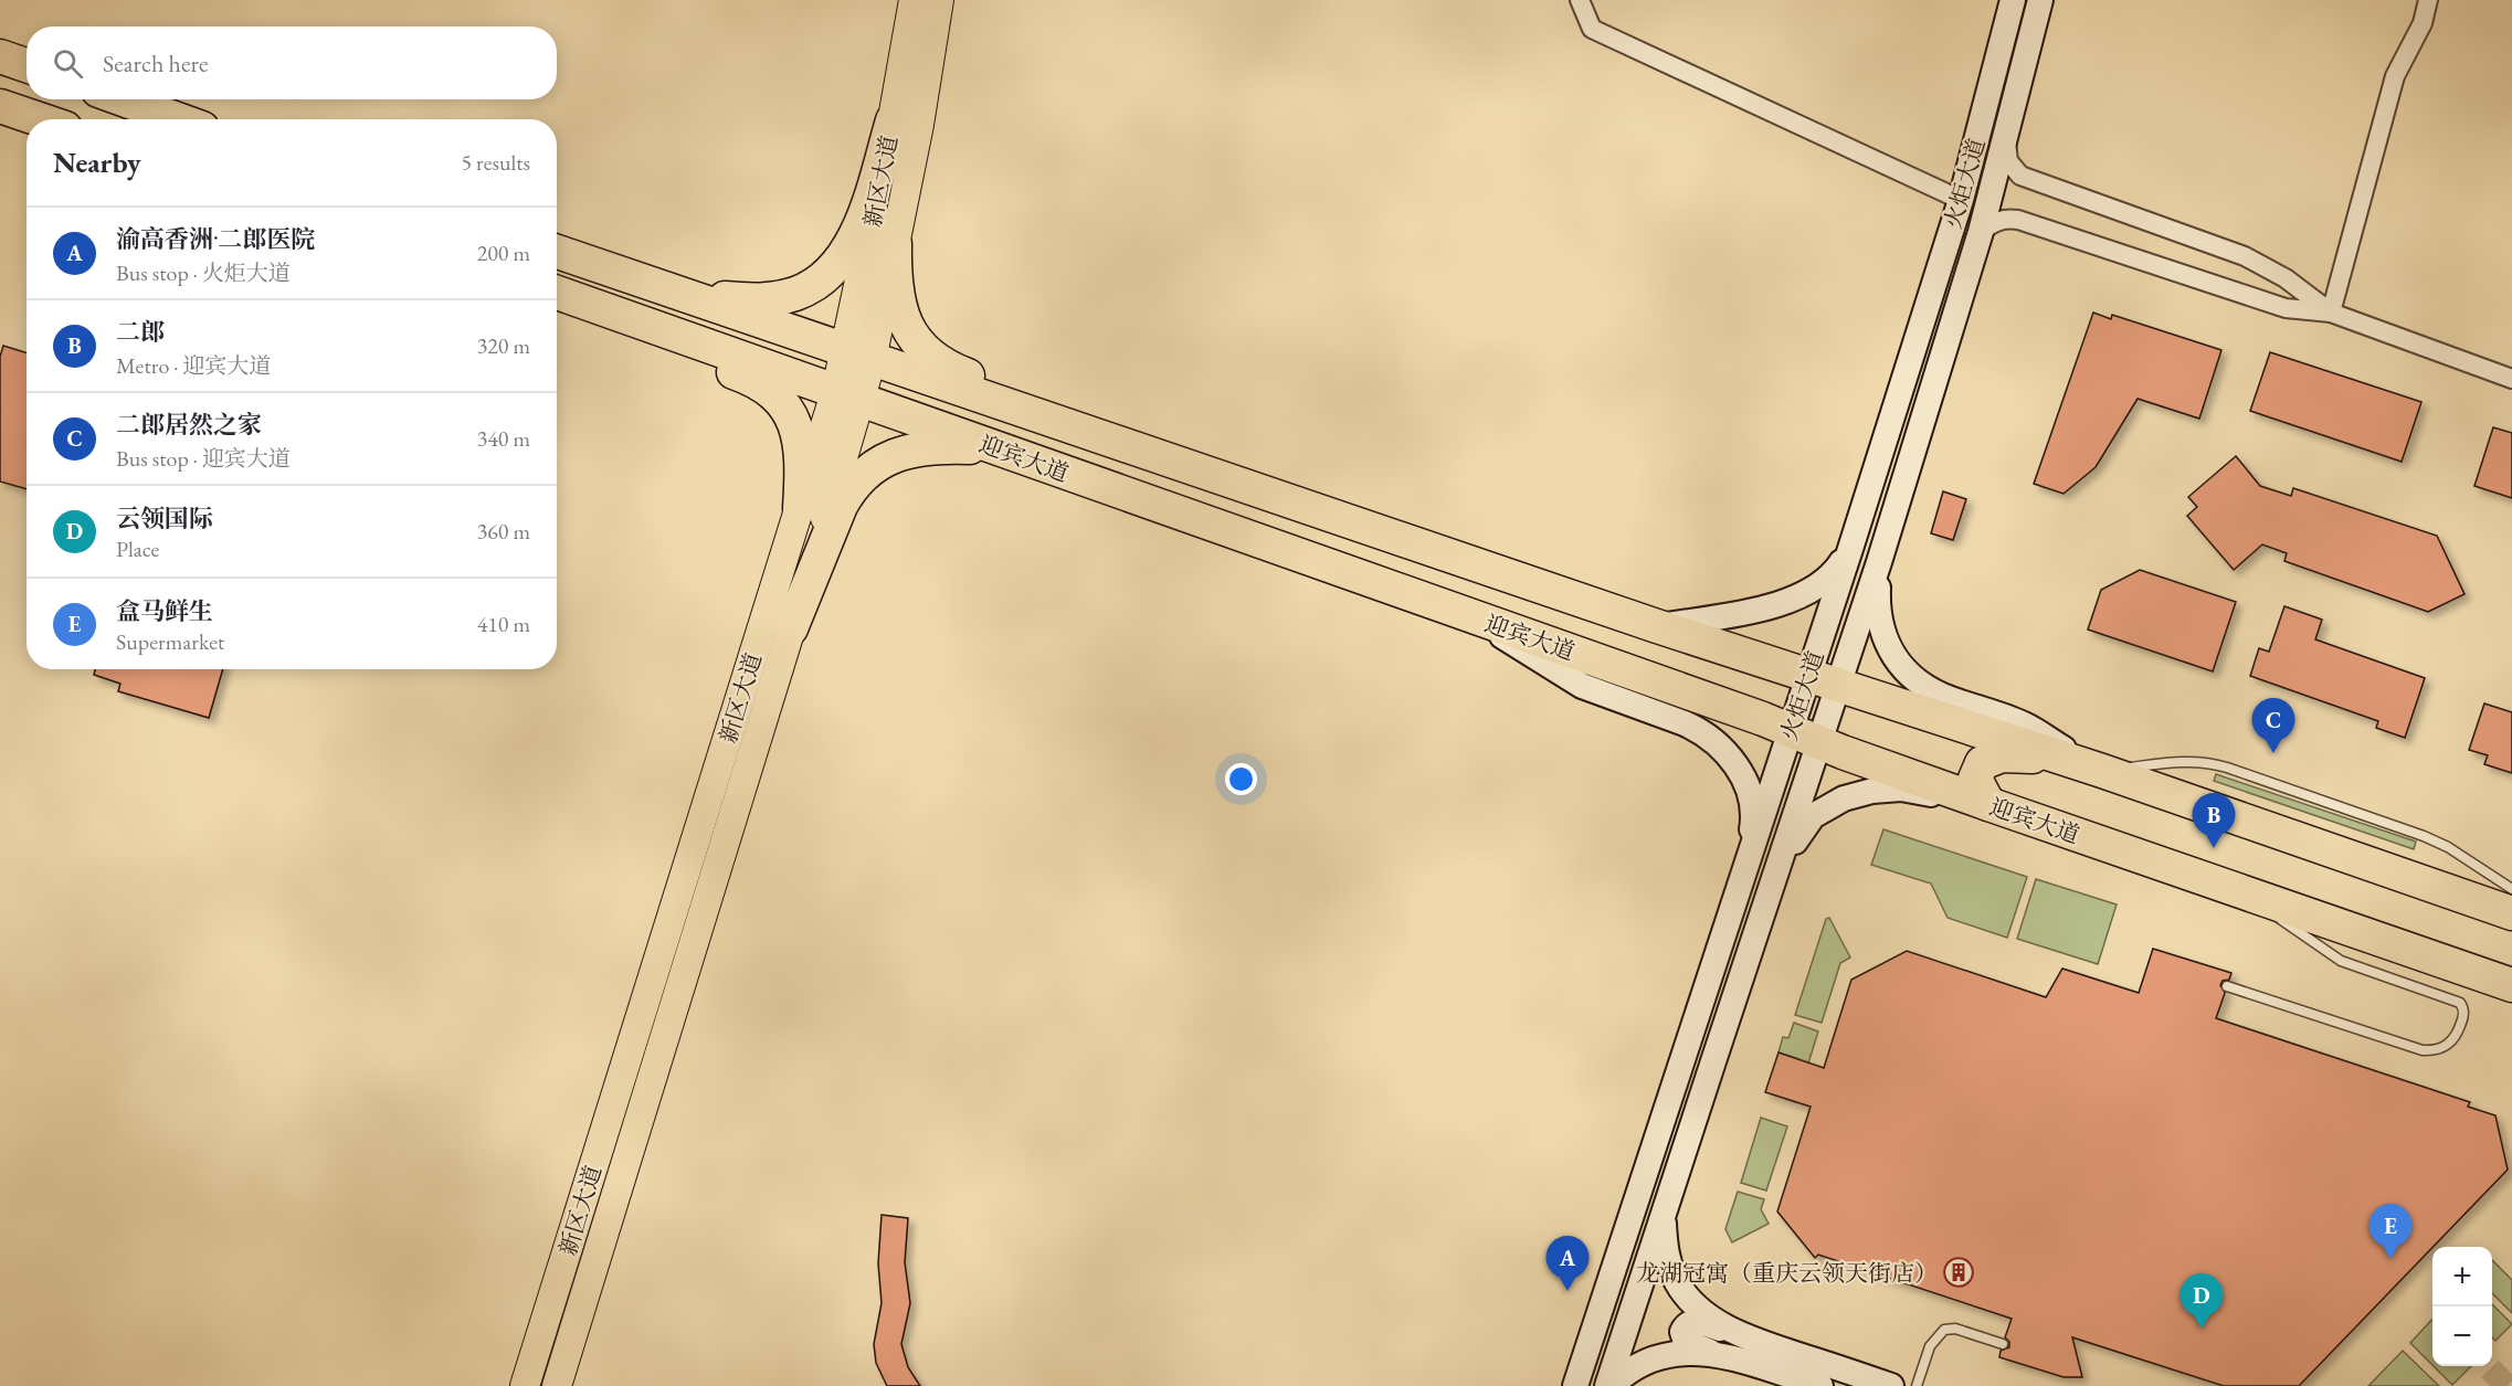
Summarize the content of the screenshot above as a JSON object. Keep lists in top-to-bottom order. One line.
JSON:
{"streets":{"highway":["迎宾大道"],"main road":["新区大道","火炬大道"]},"crossings":[["新区大道","迎宾大道"],["火炬大道","迎宾大道"]],"places":{"building":["龙湖冠寓（重庆云领天街店）"]},"page":{"search":"Search here","heading":["Nearby","5 results"],"list":[{"mark":"A","name":"渝高香洲‧二郎医院","note":"Bus stop · 火炬大道","value":"200 m"},{"mark":"B","name":"二郎","note":"Metro · 迎宾大道","value":"320 m"},{"mark":"C","name":"二郎居然之家","note":"Bus stop · 迎宾大道","value":"340 m"},{"mark":"D","name":"云领国际","note":"Place","value":"360 m"},{"mark":"E","name":"盒马鲜生","note":"Supermarket","value":"410 m"}],"pins":["C","B","E","A","D"],"map_buttons":["+","−"]}}
